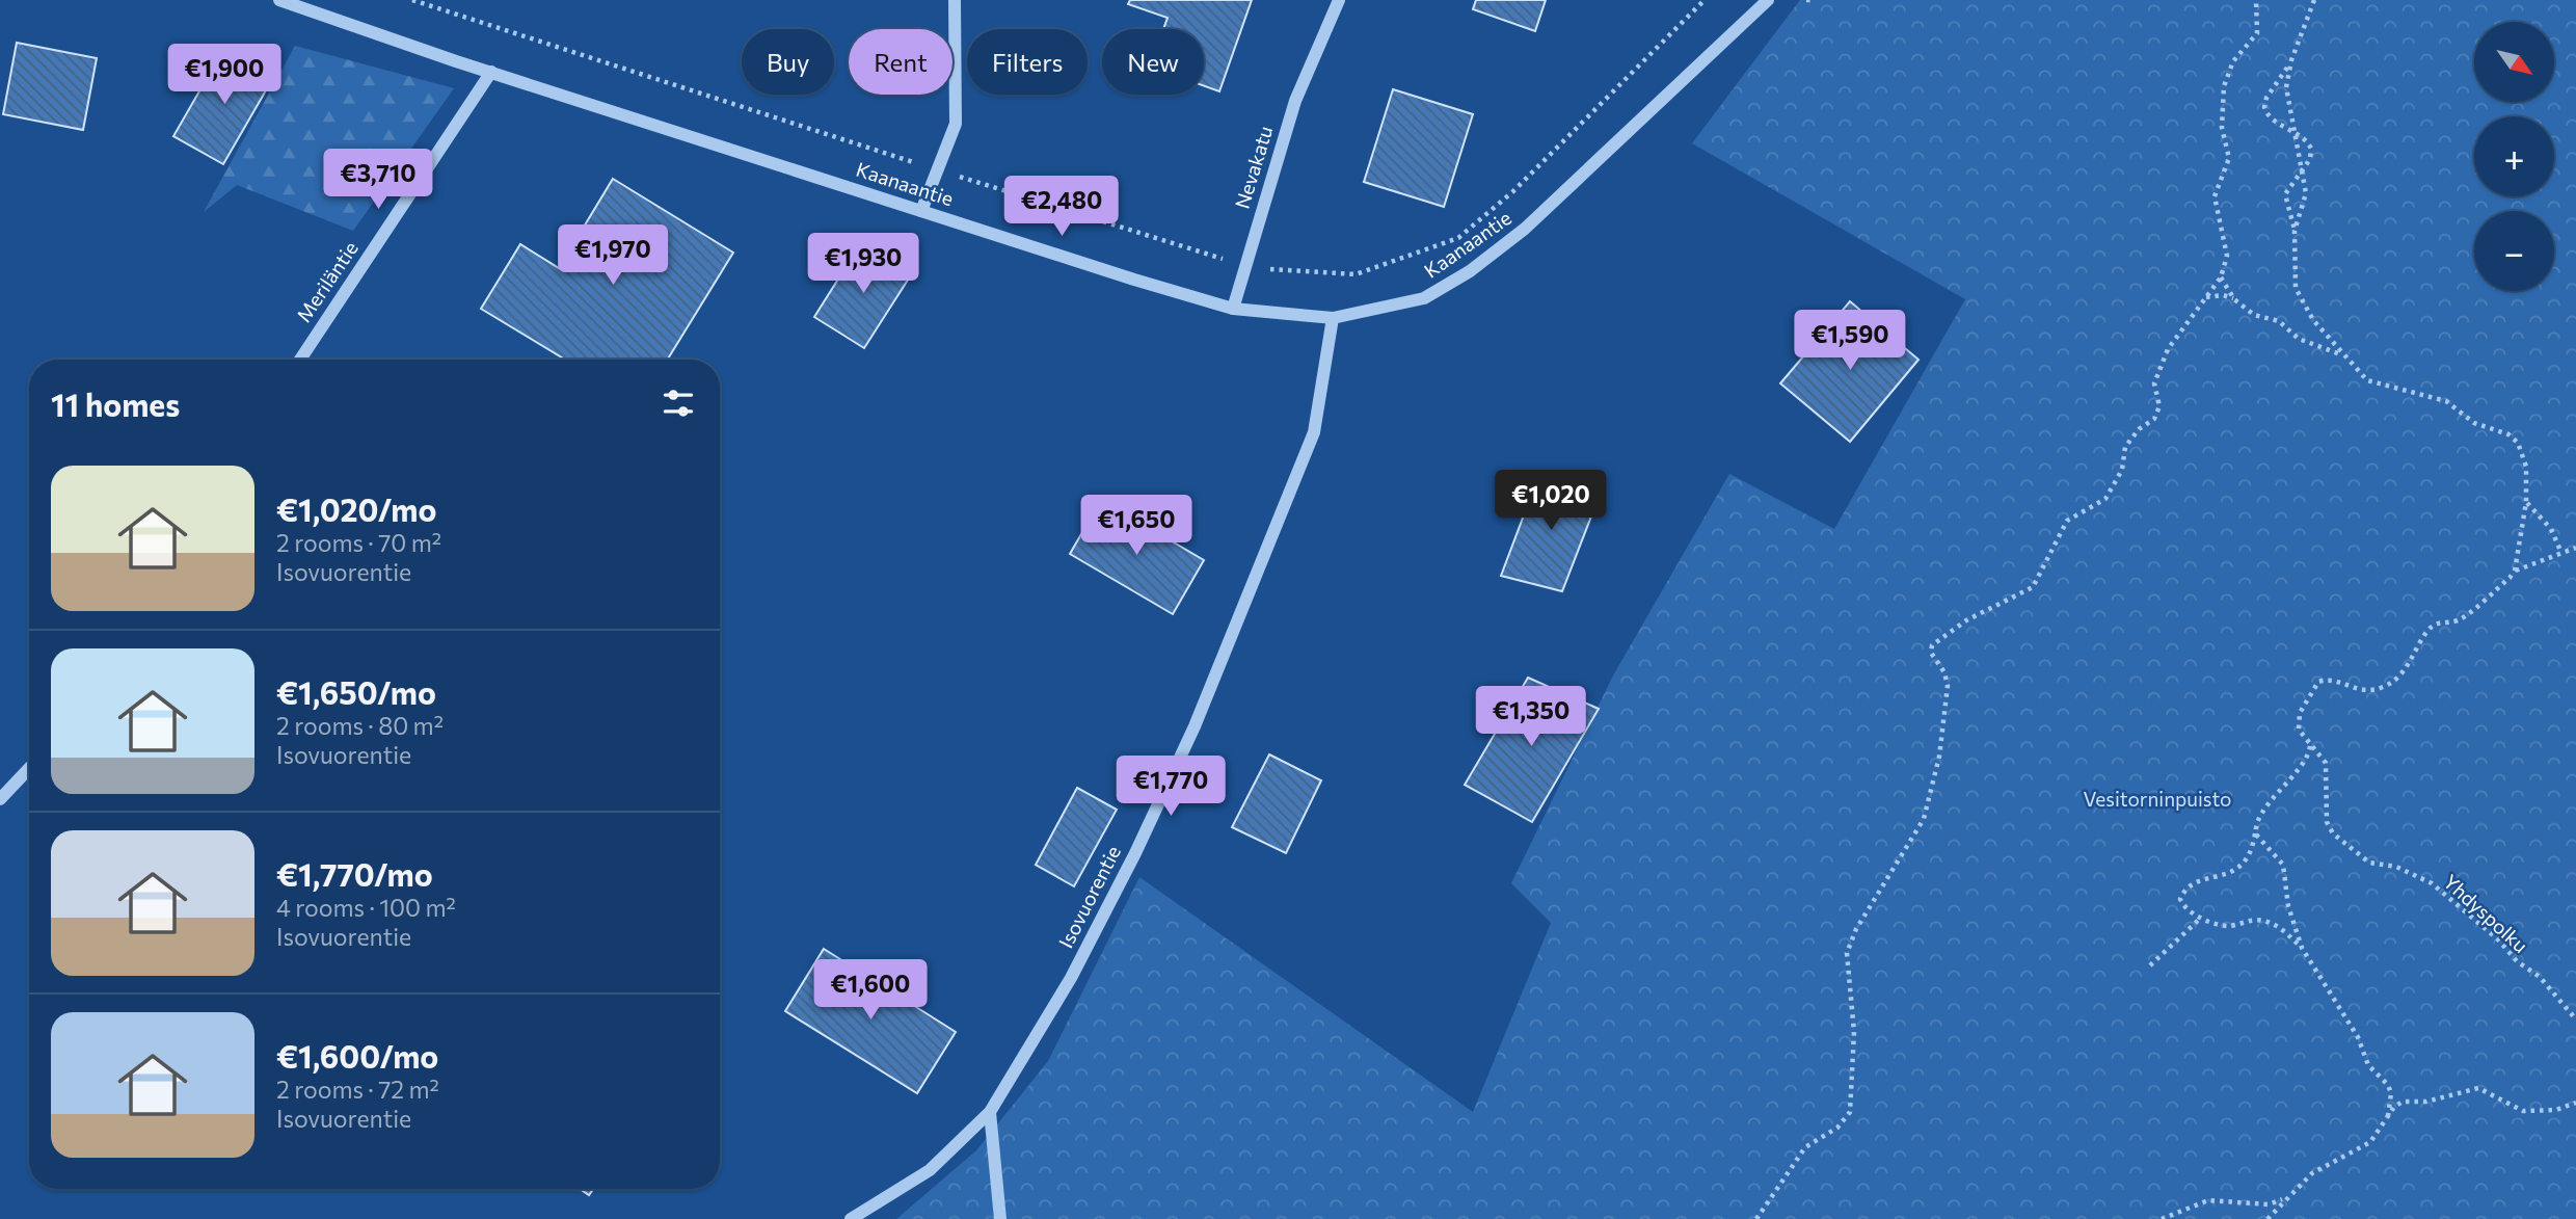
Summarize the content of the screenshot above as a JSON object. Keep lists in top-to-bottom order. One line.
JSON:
{"streets":{"street":["Nevakatu","Kaanaantie","Meriläntie","Isovuorentie"],"path":["Yhdyspolku"]},"crossings":[["Nevakatu","Kaanaantie"],["Kaanaantie","Meriläntie"],["Kaanaantie","Isovuorentie"]],"parks":["Vesitorninpuisto"],"north":"bottom right","page":{"map_buttons":["+","−"],"chip":["Buy","Rent","Filters","New"],"price":["€1,900","€3,710","€2,480","€1,970","€1,930","€1,590","€1,020","€1,650","€1,350","€1,770","€1,600"],"heading":"11 homes","list":[{"name":"€1,020/mo","note":"2 rooms · 70 m² · Isovuorentie"},{"name":"€1,650/mo","note":"2 rooms · 80 m² · Isovuorentie"},{"name":"€1,770/mo","note":"4 rooms · 100 m² · Isovuorentie"},{"name":"€1,600/mo","note":"2 rooms · 72 m² · Isovuorentie"}]}}
